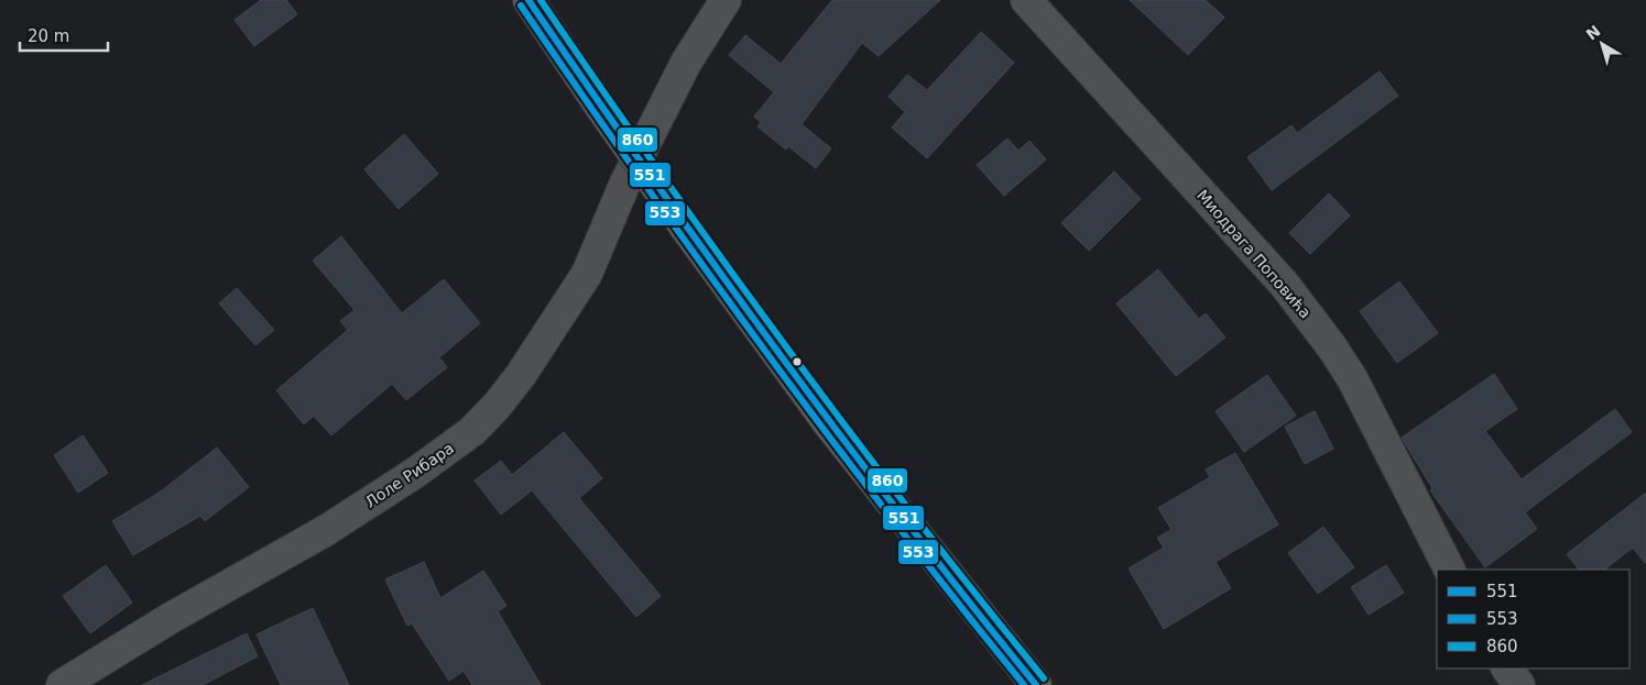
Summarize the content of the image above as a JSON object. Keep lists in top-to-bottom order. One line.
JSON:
{"streets":{"street":["Миодрага Поповића","Лоле Рибара"]},"lines":["transit line 551","transit line 860","transit line 553"],"legend":["551","553","860"],"scale_bar":"20 m","north":"top left"}
